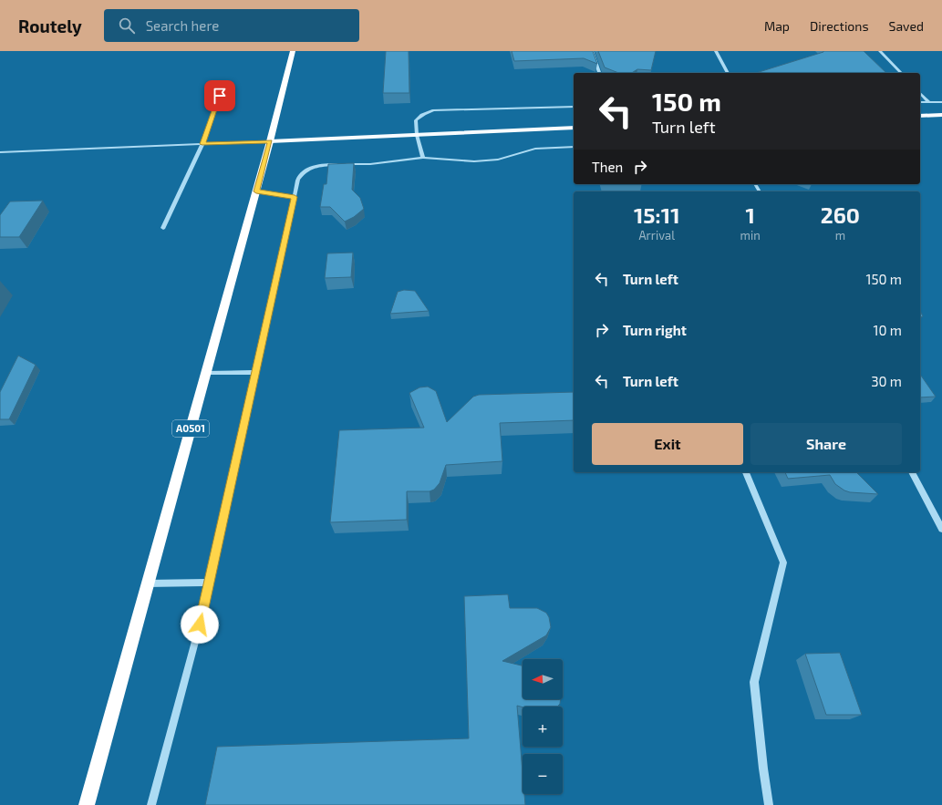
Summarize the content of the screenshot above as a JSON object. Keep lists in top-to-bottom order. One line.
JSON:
{"streets":{"highway":["A0501"]},"north":"left","page":{"header":"Routely","search":"Search here","nav":["Map","Directions","Saved"],"turn":["150 m","Turn left"],"then":"Then","eta":["15:11","Arrival","1","min","260","m"],"list":[{"name":"Turn left","value":"150 m"},{"name":"Turn right","value":"10 m"},{"name":"Turn left","value":"30 m"}],"buttons":["Exit","Share"],"map_buttons":["+","−"]}}
